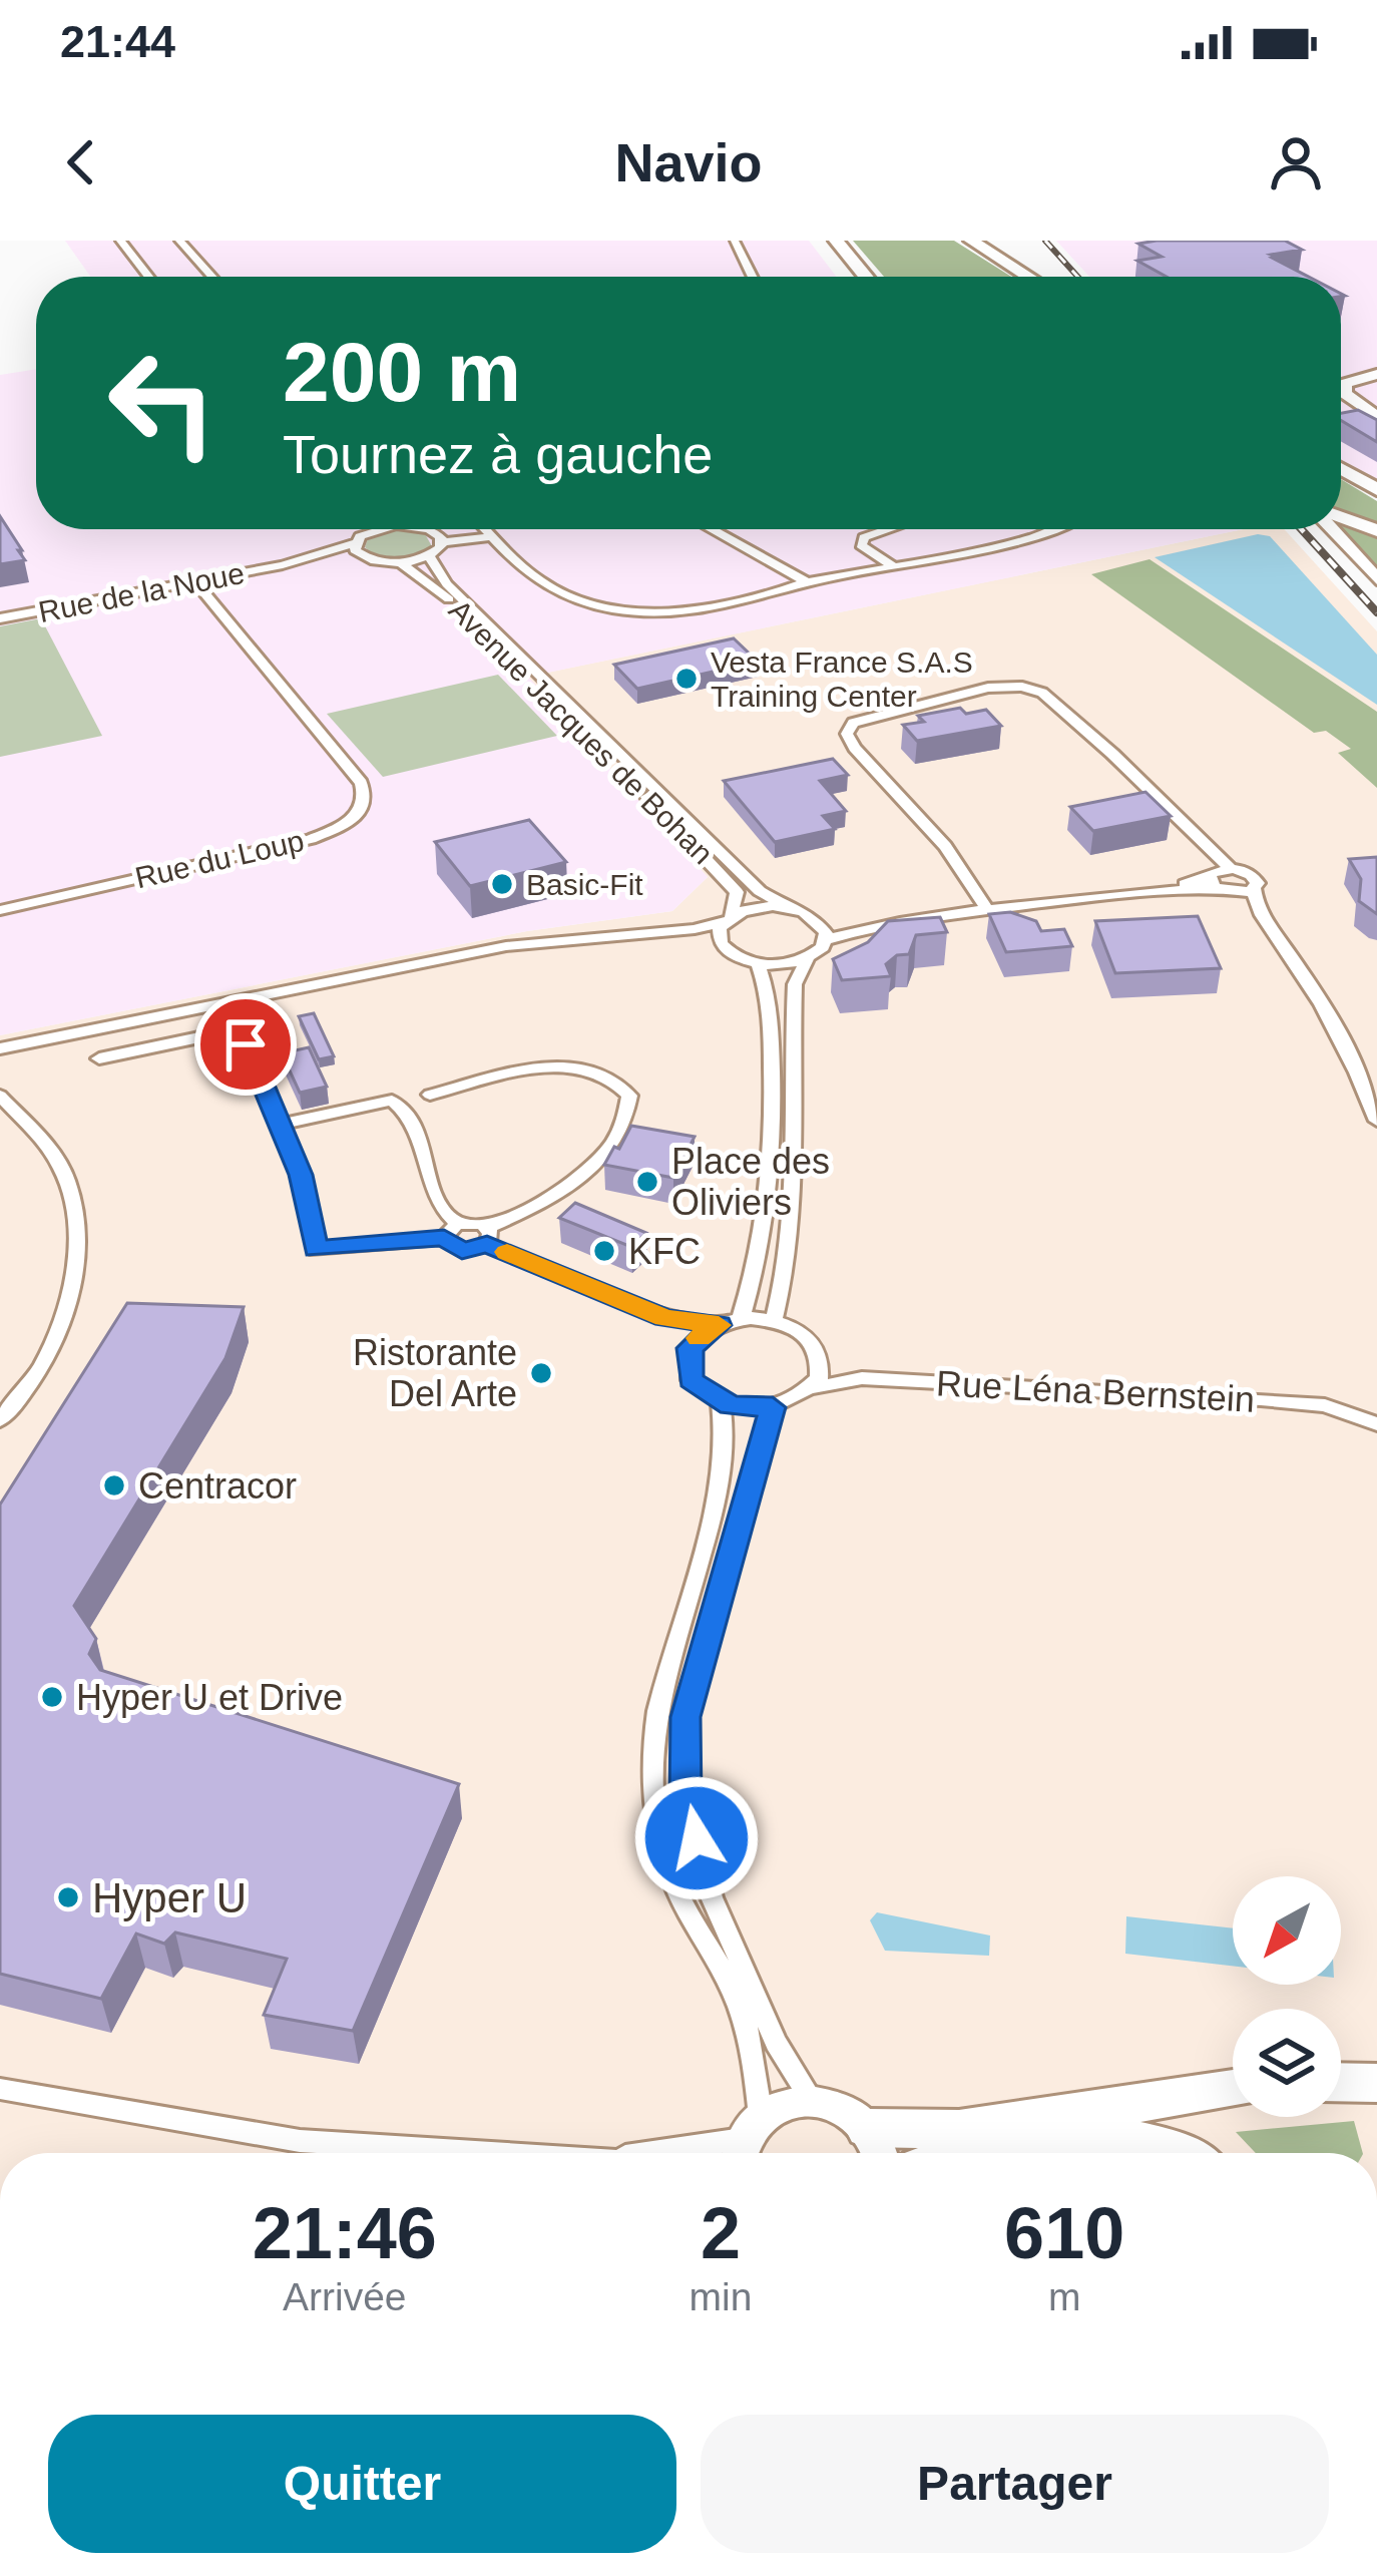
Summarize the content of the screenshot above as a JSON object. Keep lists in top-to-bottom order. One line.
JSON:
{"streets":{"street":["Rue de la Noue","Avenue Jacques de Bohan","Rue du Loup","Rue Léna Bernstein"]},"crossings":[["Rue de la Noue","Avenue Jacques de Bohan"],["Rue de la Noue","Rue du Loup"]],"places":["Vesta France S.A.S Training Center","Basic-Fit","Place des Oliviers","KFC","Ristorante Del Arte","Centracor","Hyper U et Drive","Hyper U"],"north":"bottom left","page":{"status":"21:44","header":"Navio","turn":["200 m","Tournez à gauche"],"eta":["21:46","Arrivée","2","min","610","m"],"buttons":["Quitter","Partager"]}}
